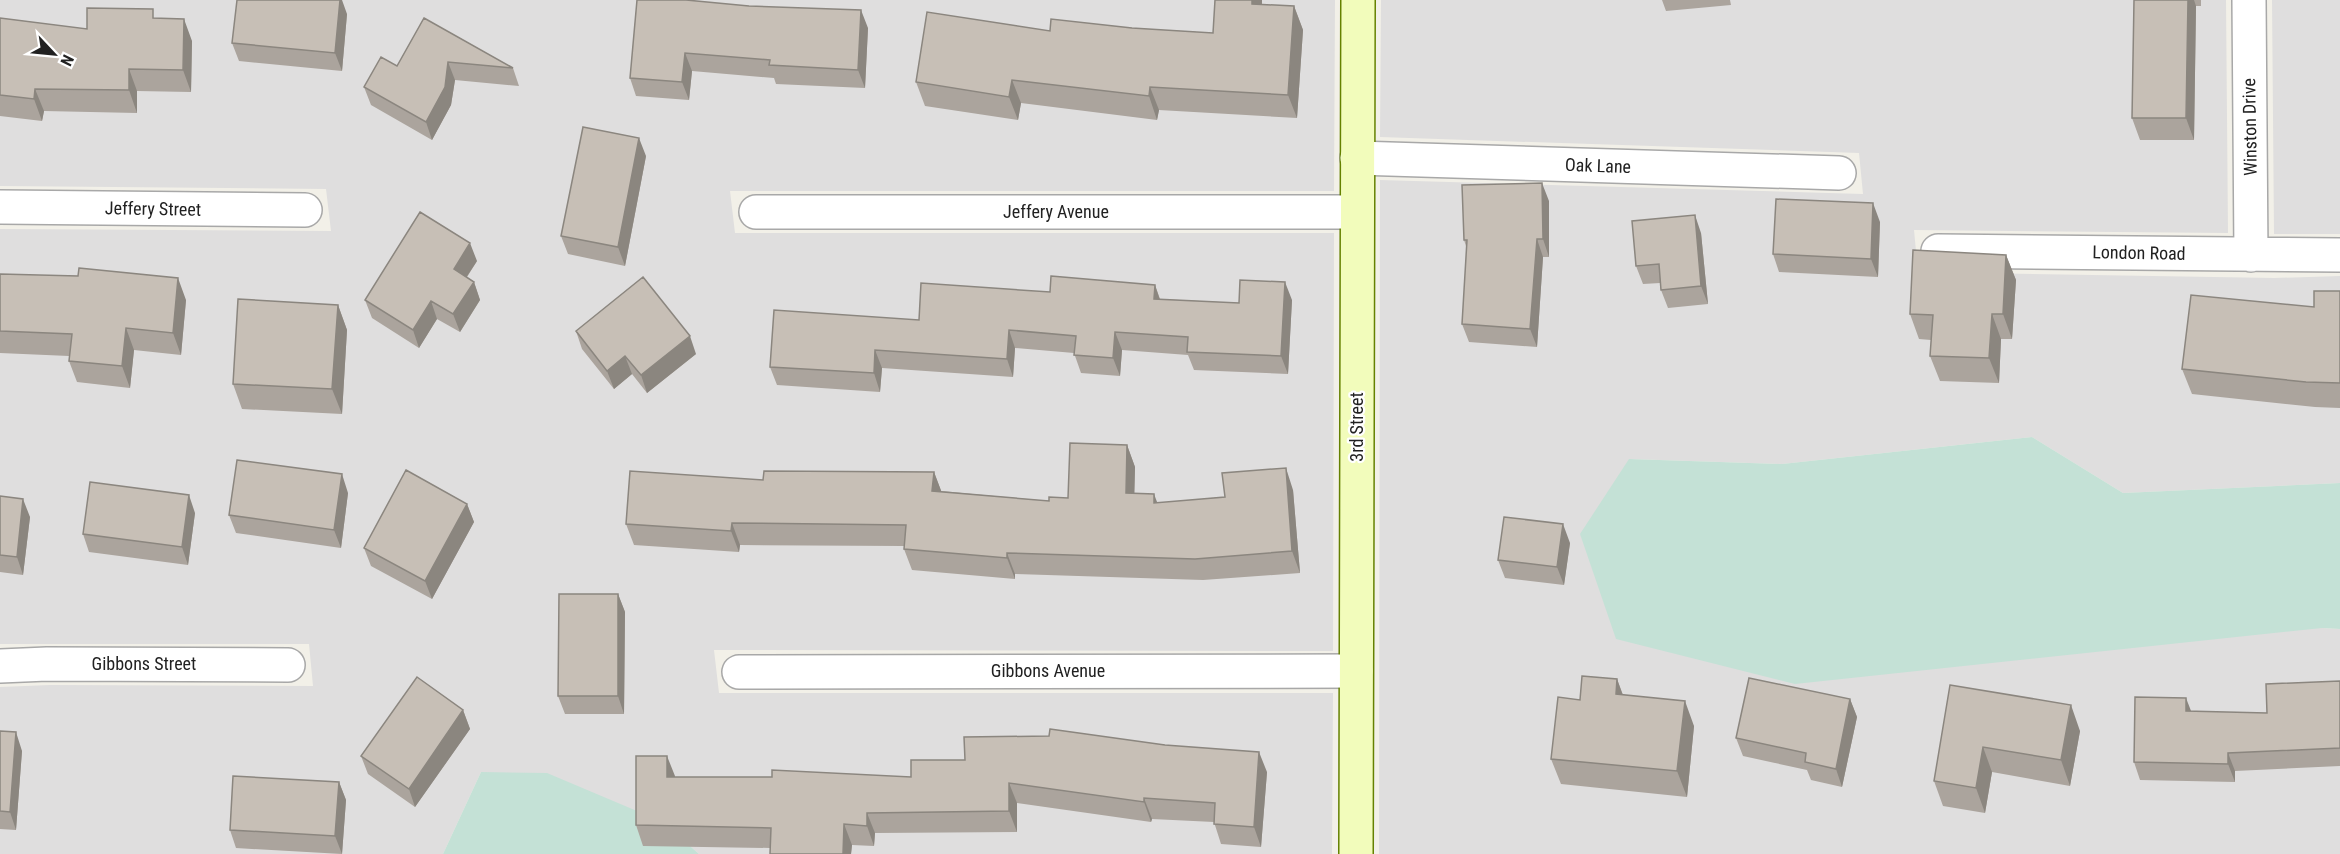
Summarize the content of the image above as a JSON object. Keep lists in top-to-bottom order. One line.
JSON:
{"streets":{"street":["Winston Drive","Oak Lane","Jeffery Street","Jeffery Avenue","London Road","3rd Street","Gibbons Street","Gibbons Avenue"]},"crossings":[["Winston Drive","London Road"],["Oak Lane","3rd Street"],["Jeffery Avenue","3rd Street"],["3rd Street","Gibbons Avenue"]],"north":"bottom right"}
